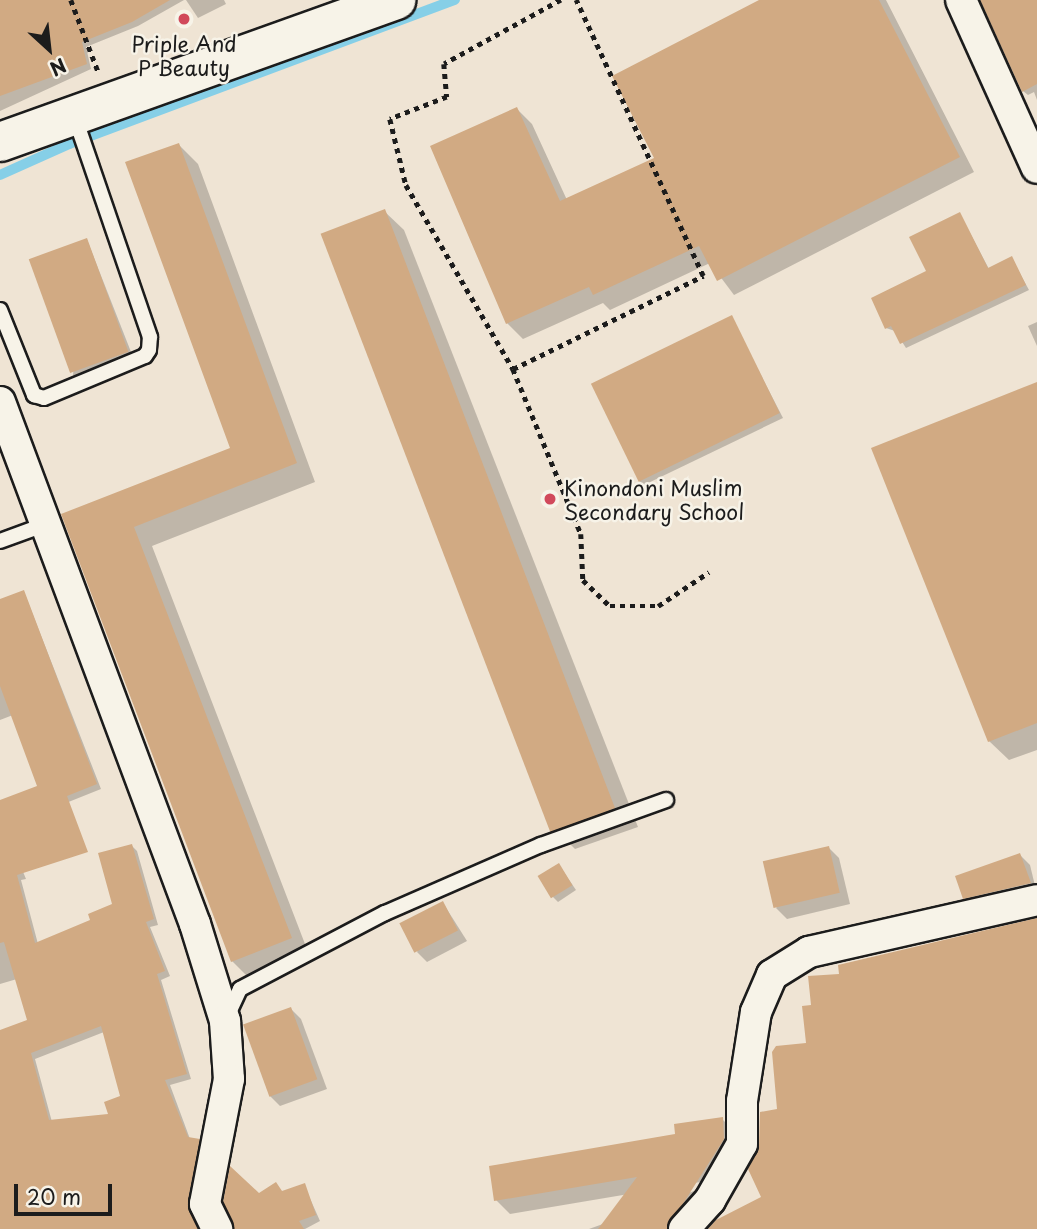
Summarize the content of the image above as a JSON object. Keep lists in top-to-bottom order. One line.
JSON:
{"places":["Priple And P Beauty","Kinondoni Muslim Secondary School"],"scale_bar":"20 m","north":"bottom right"}
